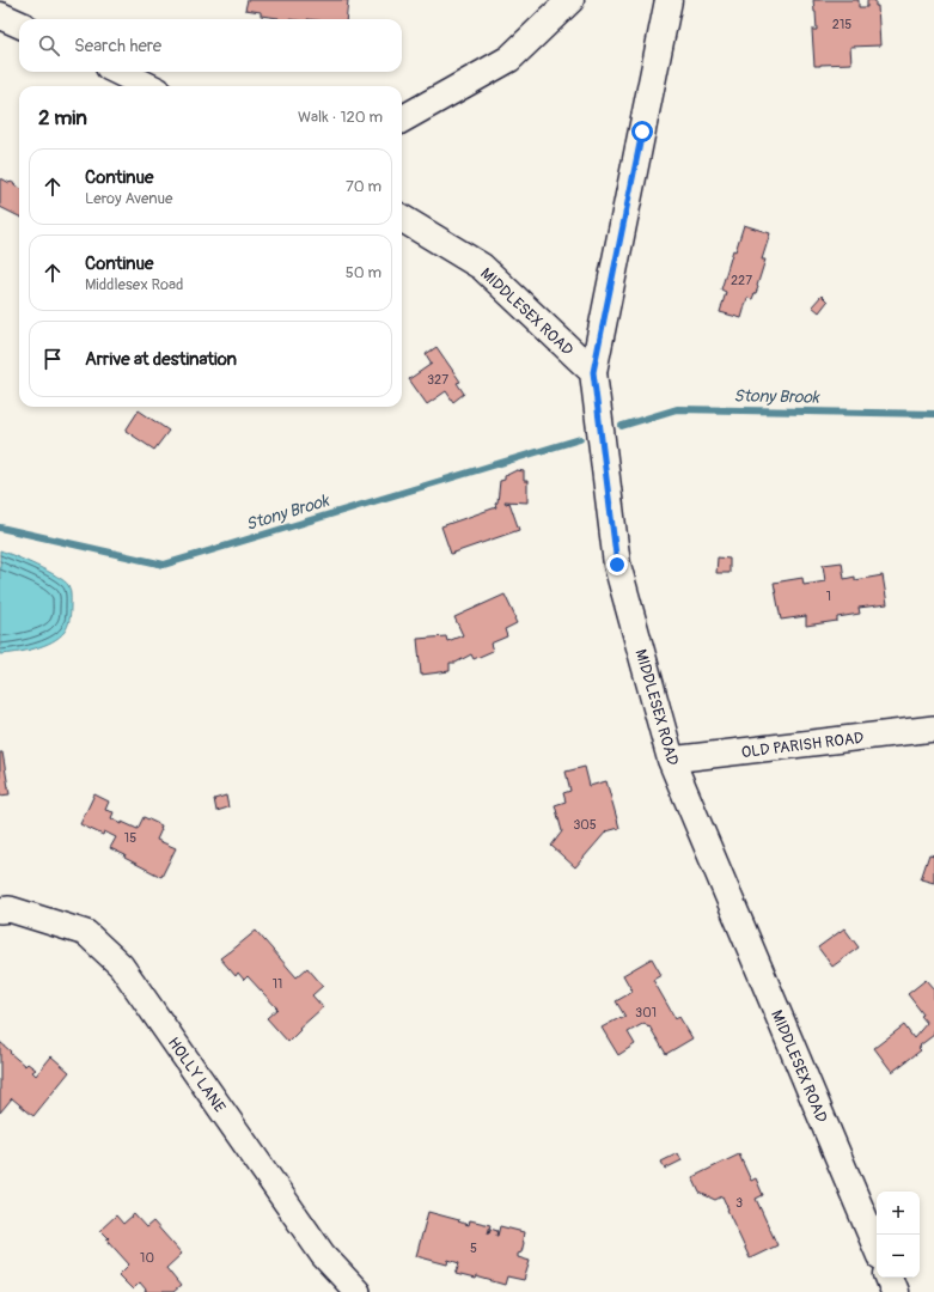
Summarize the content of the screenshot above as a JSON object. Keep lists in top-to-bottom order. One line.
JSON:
{"streets":{"main road":["MIDDLESEX ROAD"],"street":["OLD PARISH ROAD","HOLLY LANE"]},"crossings":[["MIDDLESEX ROAD","OLD PARISH ROAD"]],"water":["Stony Brook"],"house_numbers":["215","227","327","1","305","15","11","301","3","5","10"],"page":{"search":"Search here","heading":["2 min","Walk · 120 m"],"list":[["Continue","Leroy Avenue","70 m"],["Continue","Middlesex Road","50 m"],"Arrive at destination"],"map_buttons":["+","−"]}}
